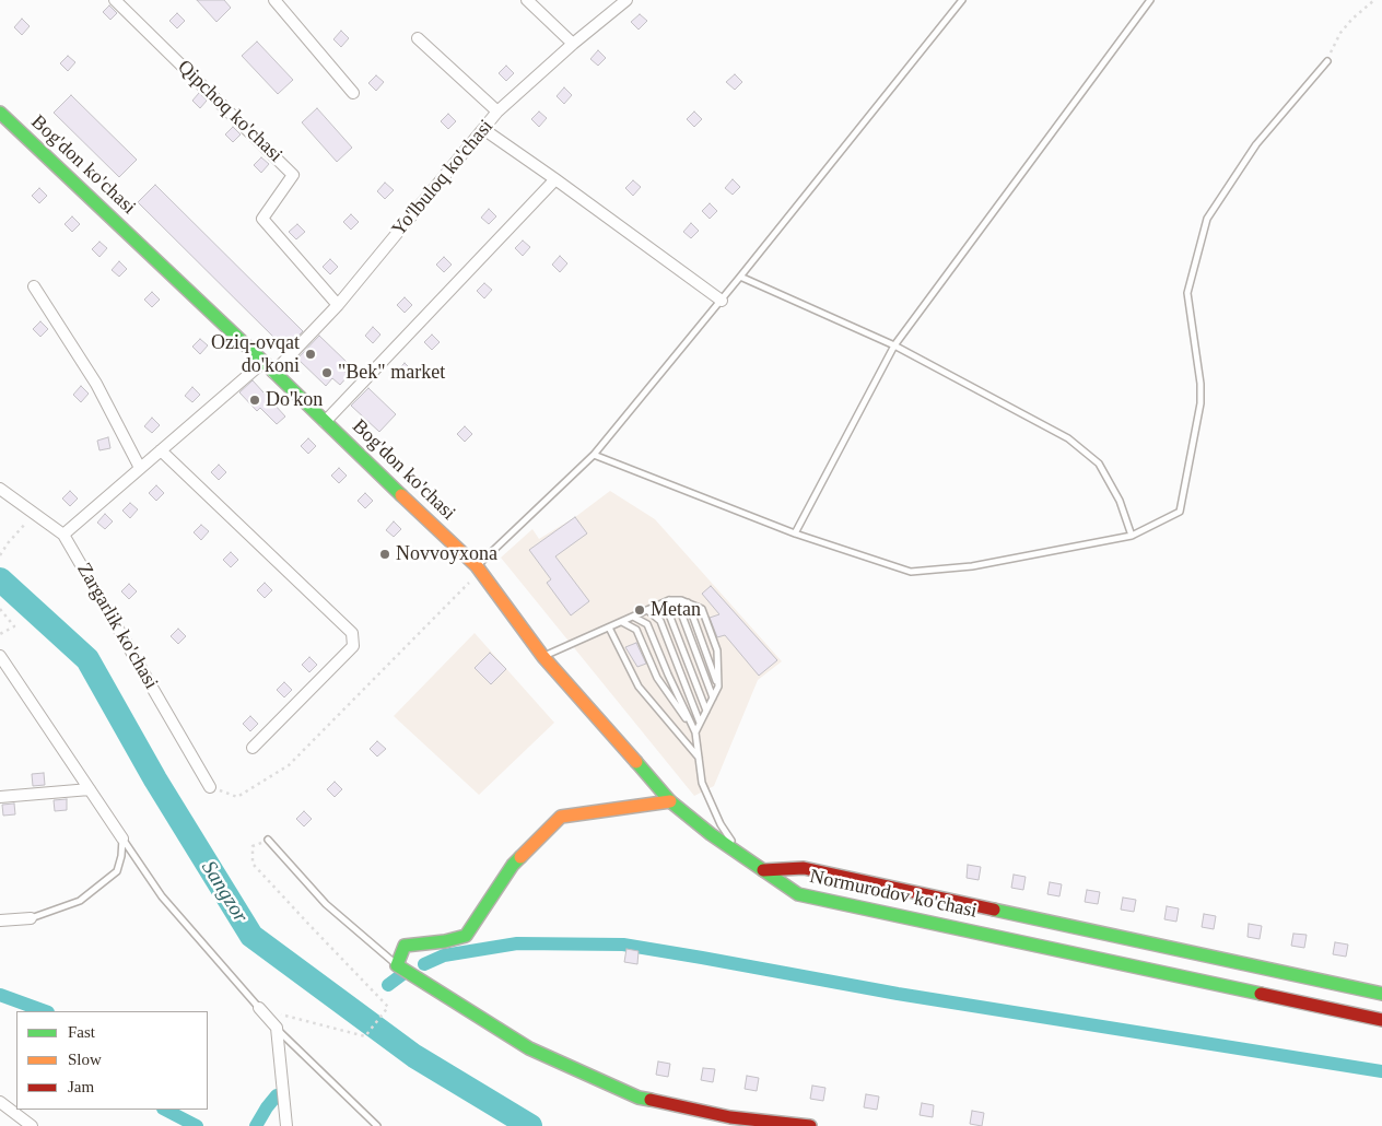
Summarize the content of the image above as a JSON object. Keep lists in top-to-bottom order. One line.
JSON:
{"streets":{"main road":["Bog'don ko'chasi","Normurodov ko'chasi"],"street":["Qipchoq ko'chasi","Yo'lbuloq ko'chasi","Zargarlik ko'chasi"]},"crossings":[["Qipchoq ko'chasi","Yo'lbuloq ko'chasi"],["Bog'don ko'chasi","Yo'lbuloq ko'chasi"],["Bog'don ko'chasi","Normurodov ko'chasi"]],"water":["Sangzor"],"places":["Oziq-ovqat do'koni","\"Bek\" market","Do'kon","Novvoyxona","Metan"],"legend":["Fast","Slow","Jam"]}
